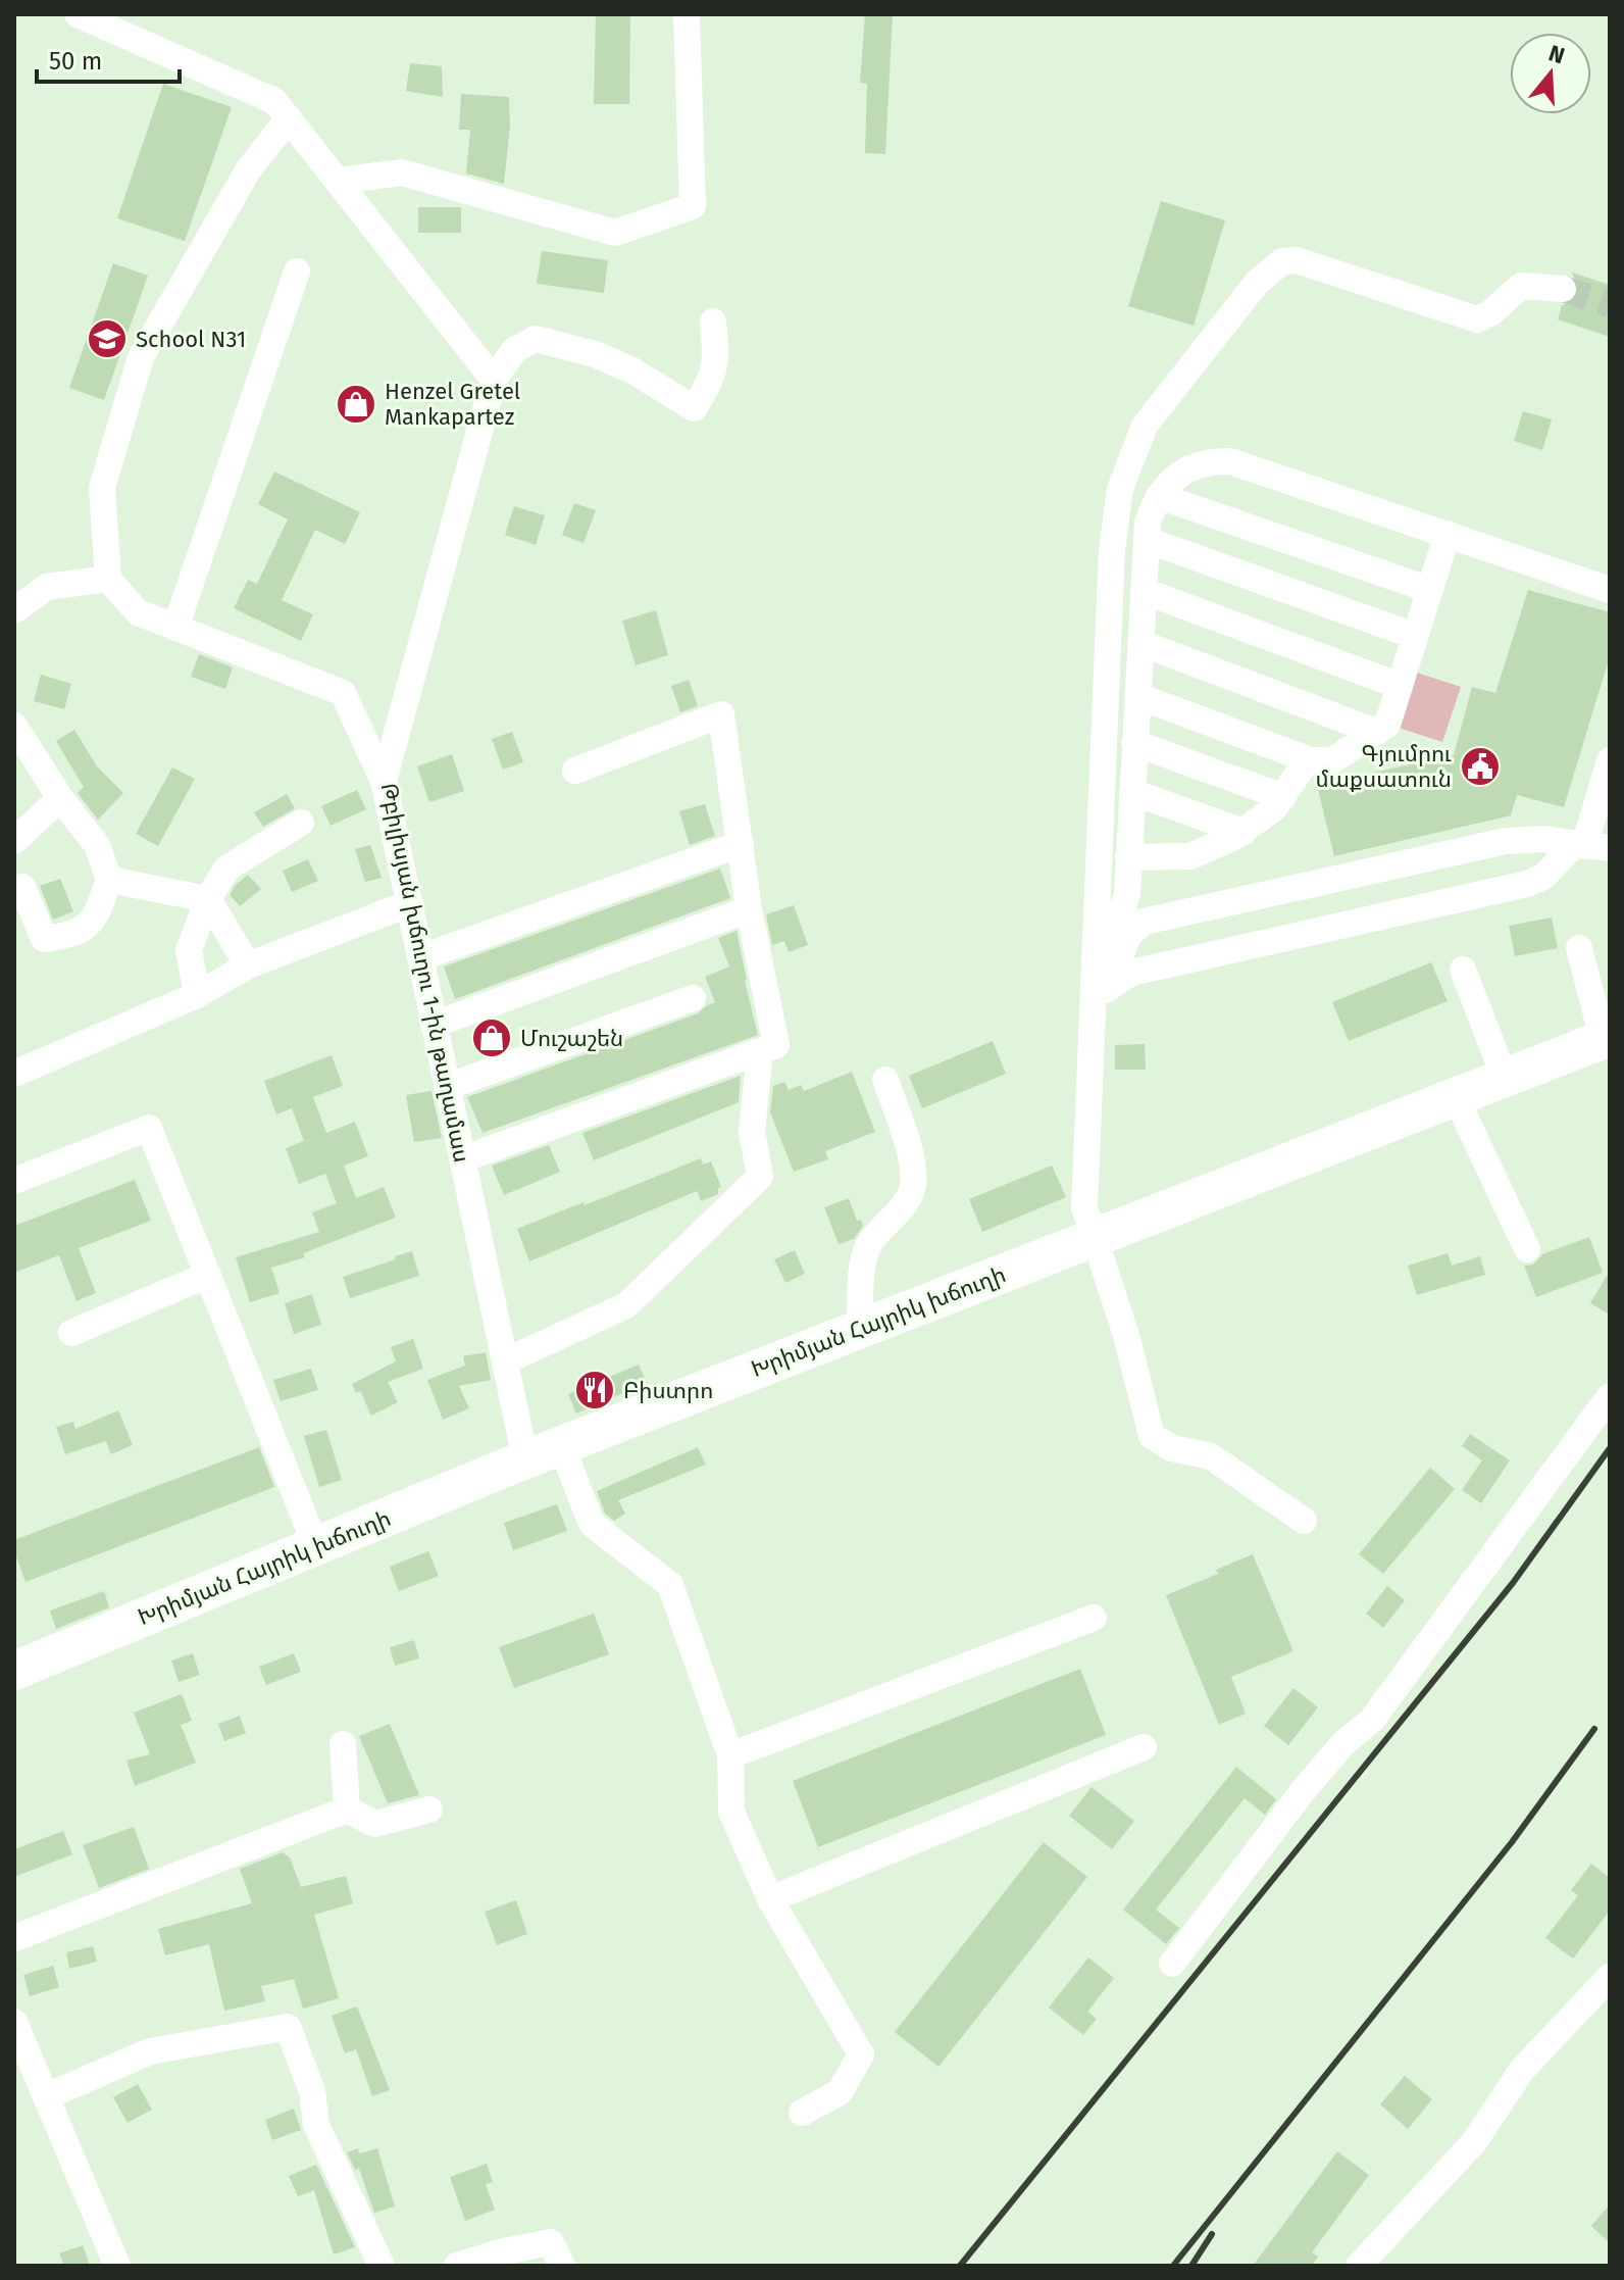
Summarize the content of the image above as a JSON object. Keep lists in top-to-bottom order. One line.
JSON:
{"streets":{"highway":["Խրիմյան Հայրիկ խճուղի"],"street":["Թբիլիսյան խճուղու 1-ին թաղամաս"]},"crossings":[["Թբիլիսյան խճուղու 1-ին թաղամաս","Խրիմյան Հայրիկ խճուղի"]],"places":{"school or university":["School N31"],"shop":["Henzel Gretel Mankapartez","Մուշաշեն"],"public building":["Գյումրու մաքսատուն"],"restaurant":["Բիստրո"]},"scale_bar":"50 m","north":"top"}
